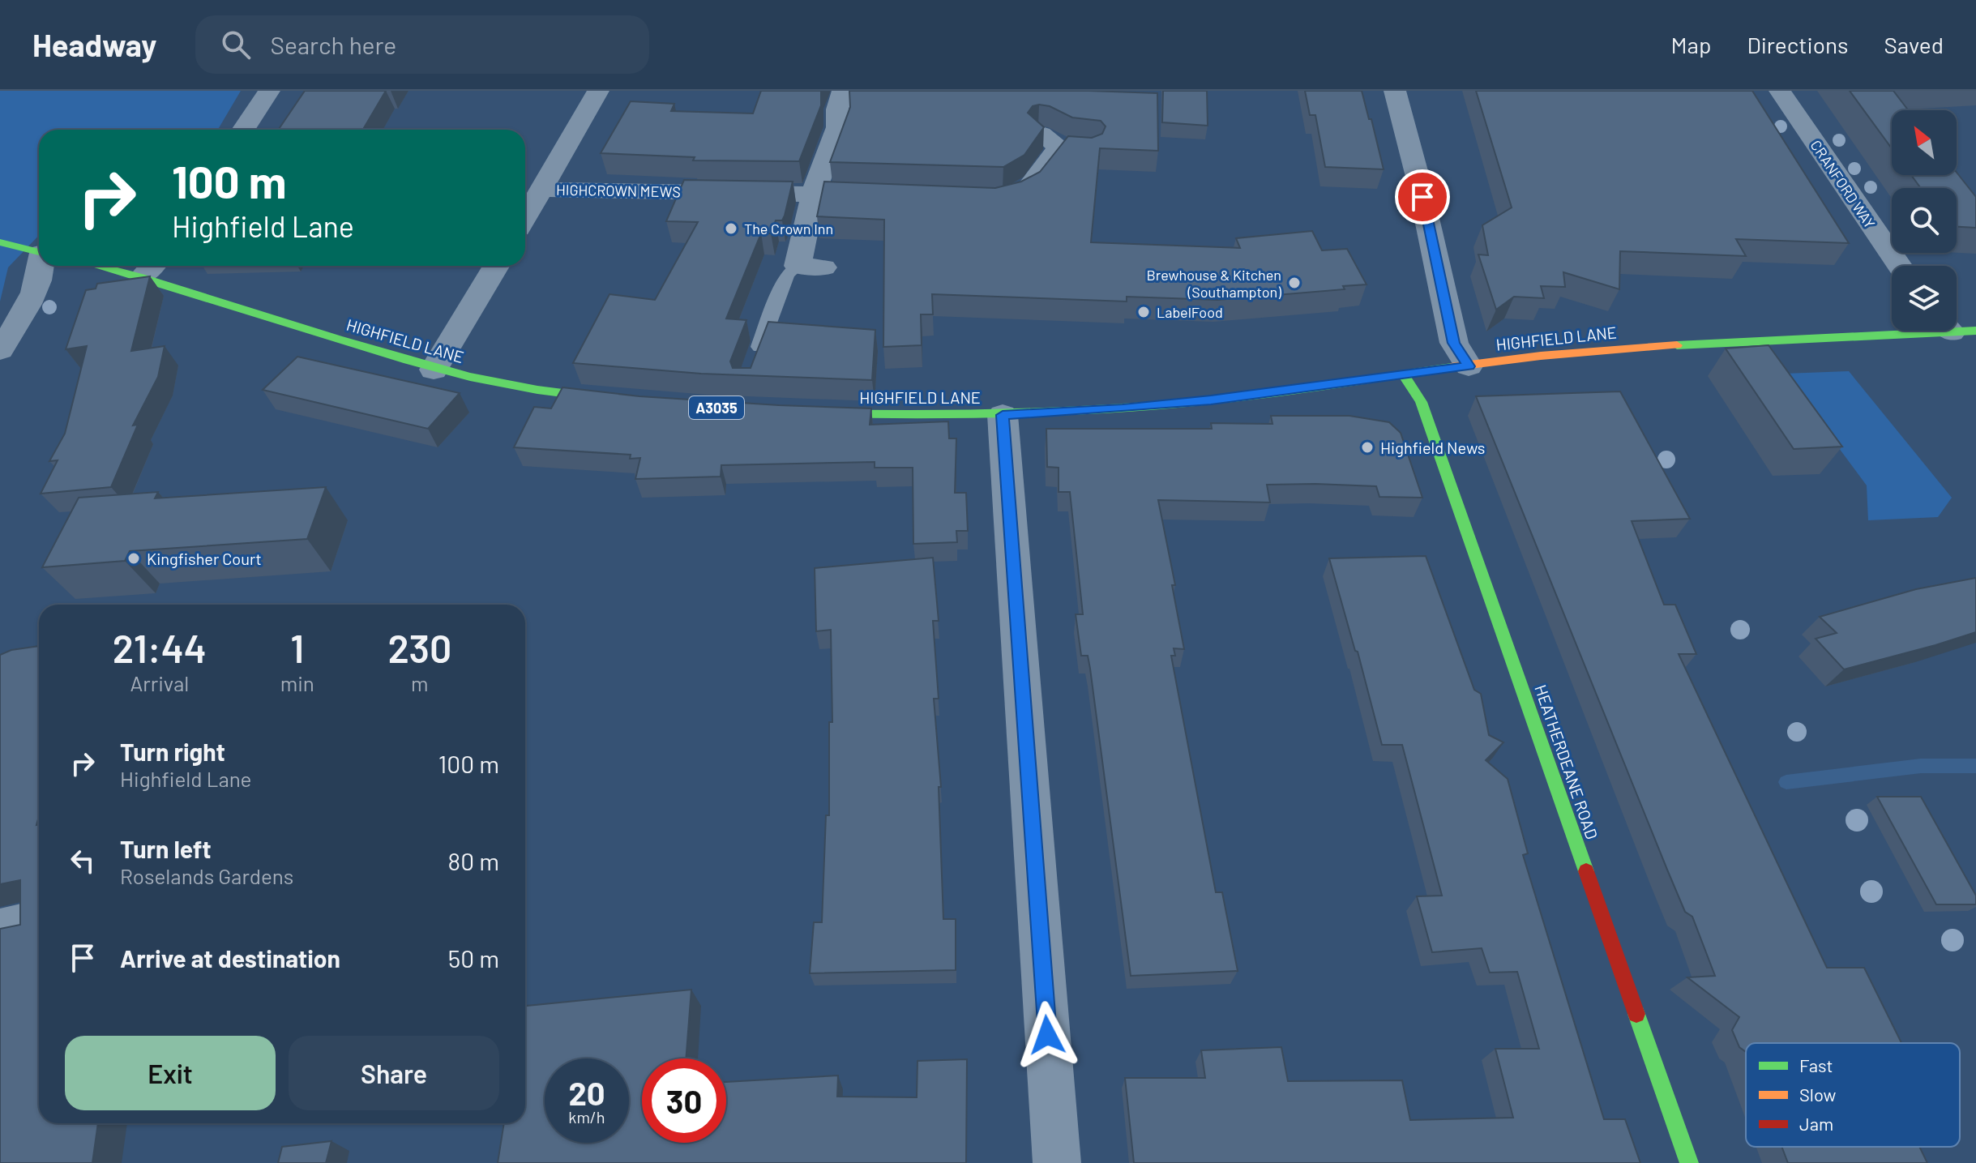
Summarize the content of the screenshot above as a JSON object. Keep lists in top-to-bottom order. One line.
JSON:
{"streets":{"main road":["HIGHFIELD LANE","HEATHERDEANE ROAD"],"street":["CRANFORD WAY","HIGHCROWN MEWS"]},"crossings":[["HIGHFIELD LANE","HEATHERDEANE ROAD"]],"places":["The Crown Inn","Brewhouse & Kitchen (Southampton)","LabelFood","Highfield News","Kingfisher Court"],"legend":["Fast","Slow","Jam"],"north":"top left","page":{"header":"Headway","search":"Search here","nav":["Map","Directions","Saved"],"turn":["100 m","Highfield Lane"],"eta":["21:44","Arrival","1","min","230","m"],"list":[{"name":"Turn right","note":"Highfield Lane","value":"100 m"},{"name":"Turn left","note":"Roselands Gardens","value":"80 m"},{"name":"Arrive at destination","value":"50 m"}],"buttons":["Exit","Share"],"speed":"20 km/h","limit":"30"}}
